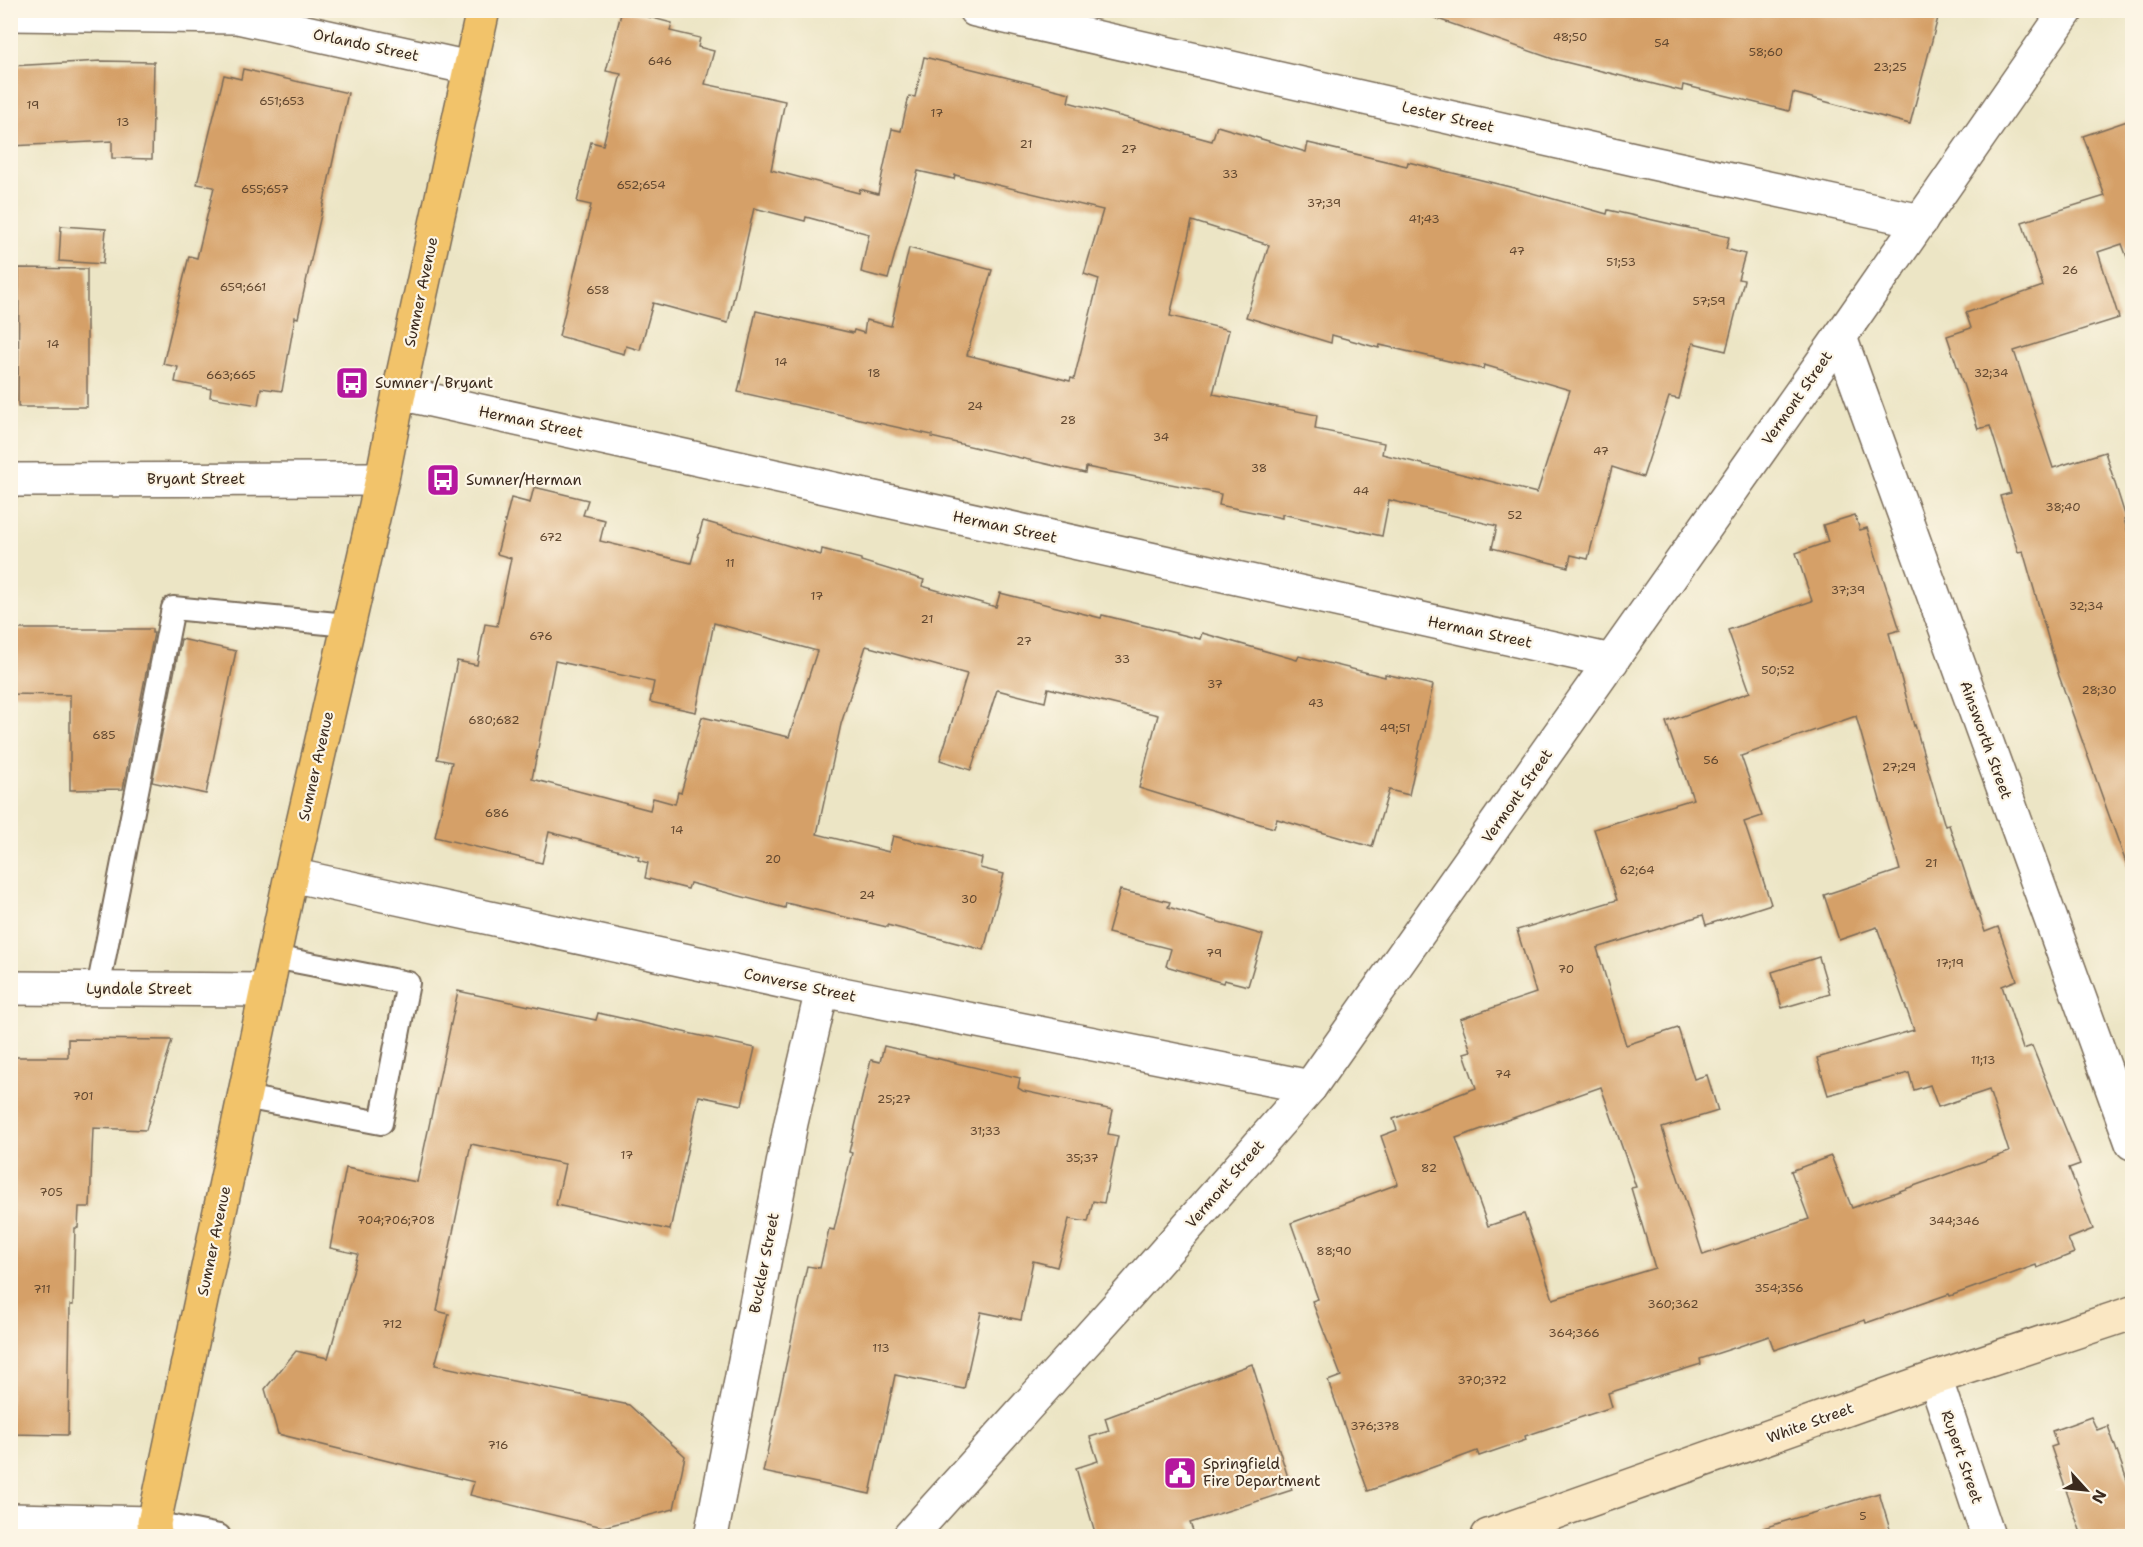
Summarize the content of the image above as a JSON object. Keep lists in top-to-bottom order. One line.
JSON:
{"streets":{"main road":["Sumner Avenue","White Street"],"street":["Orlando Street","Lester Street","Vermont Street","Herman Street","Bryant Street","Ainsworth Street","Converse Street","Lyndale Street","Buckler Street","Rupert Street"]},"crossings":[["Orlando Street","Sumner Avenue"],["Lester Street","Vermont Street"],["Sumner Avenue","Herman Street"],["Sumner Avenue","Bryant Street"],["Sumner Avenue","Converse Street"],["Sumner Avenue","Lyndale Street"],["Vermont Street","Herman Street"],["Vermont Street","Ainsworth Street"],["Vermont Street","Converse Street"],["Converse Street","Buckler Street"],["White Street","Rupert Street"]],"places":{"bus stop":["Sumner / Bryant","Sumner/Herman"],"public building":["Springfield Fire Department"]},"house_numbers":["48;50","54","58;60","646","23;25","651;653","19","17","13","21","27","33","652;654","655;657","37;39","41;43","47","51;53","26","659;661","658","57;59","14","14","18","32;34","663;665","24","28","34","47","38","44","38;40","52","672","11","37;39","17","32;34","21","676","27","33","50;52","37","28;30","43","680;682","49;51","685","56","27;29","686","14","20","21","62;64","24","30","79","17;19","70","11;13","74","701","25;27","31;33","17","35;37","82","705","704;706;708","344;346","88;90","354;356","711","360;362","712","364;366","113","370;372","376;378","716","5"],"north":"bottom right"}
